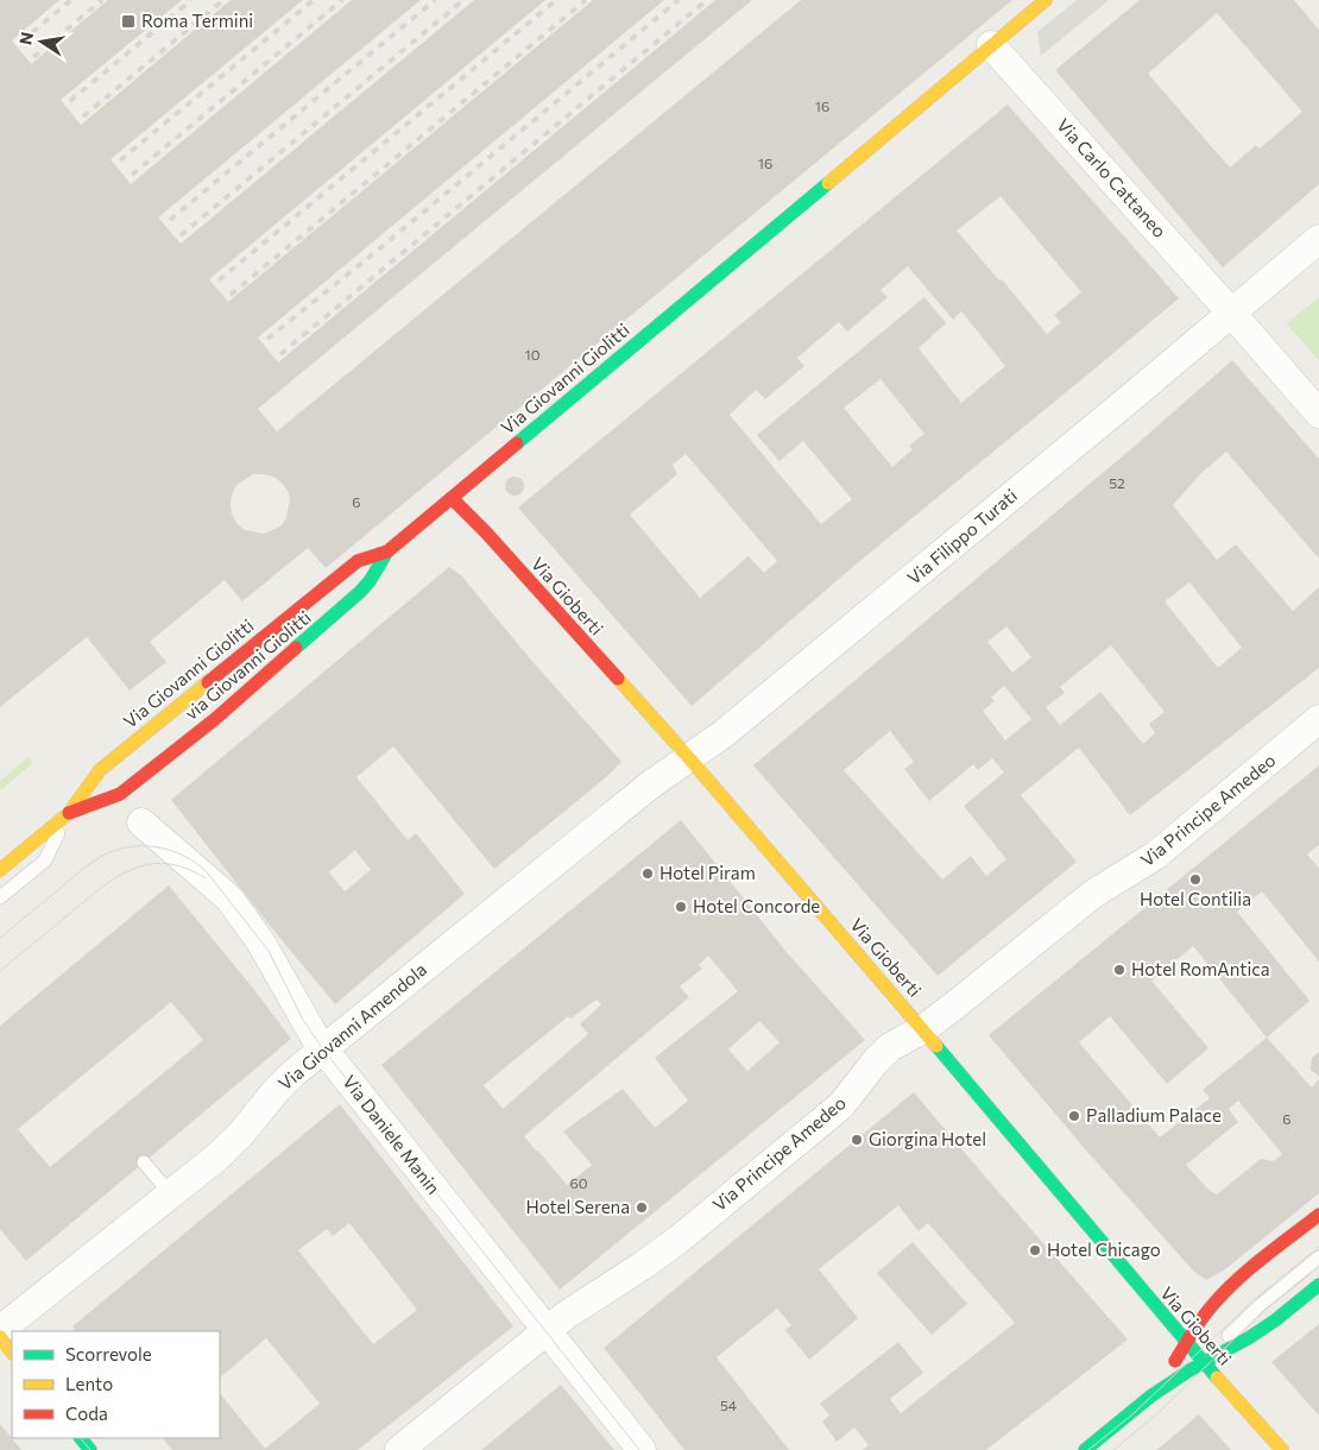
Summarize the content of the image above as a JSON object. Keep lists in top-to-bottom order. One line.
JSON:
{"streets":{"main road":["Via Giovanni Giolitti","Via Gioberti","via Giovanni Giolitti"],"street":["Via Carlo Cattaneo","Via Filippo Turati","Via Principe Amedeo","Via Giovanni Amendola","Via Daniele Manin"]},"crossings":[["Via Carlo Cattaneo","Via Giovanni Giolitti"],["Via Carlo Cattaneo","Via Filippo Turati"],["Via Giovanni Giolitti","Via Gioberti"],["Via Giovanni Giolitti","via Giovanni Giolitti"],["Via Filippo Turati","Via Gioberti"],["Via Filippo Turati","Via Giovanni Amendola"],["Via Gioberti","Via Principe Amedeo"],["Via Gioberti","Via Giovanni Amendola"],["Via Principe Amedeo","Via Daniele Manin"],["Via Giovanni Amendola","Via Daniele Manin"]],"places":{"transit":["Roma Termini"],"other":["Hotel Piram","Hotel Contilia","Hotel Concorde","Hotel RomAntica","Palladium Palace","Giorgina Hotel","Hotel Serena","Hotel Chicago"]},"house_numbers":["16","16","10","52","6","6","60","54"],"legend":["Scorrevole","Lento","Coda"],"north":"left"}
